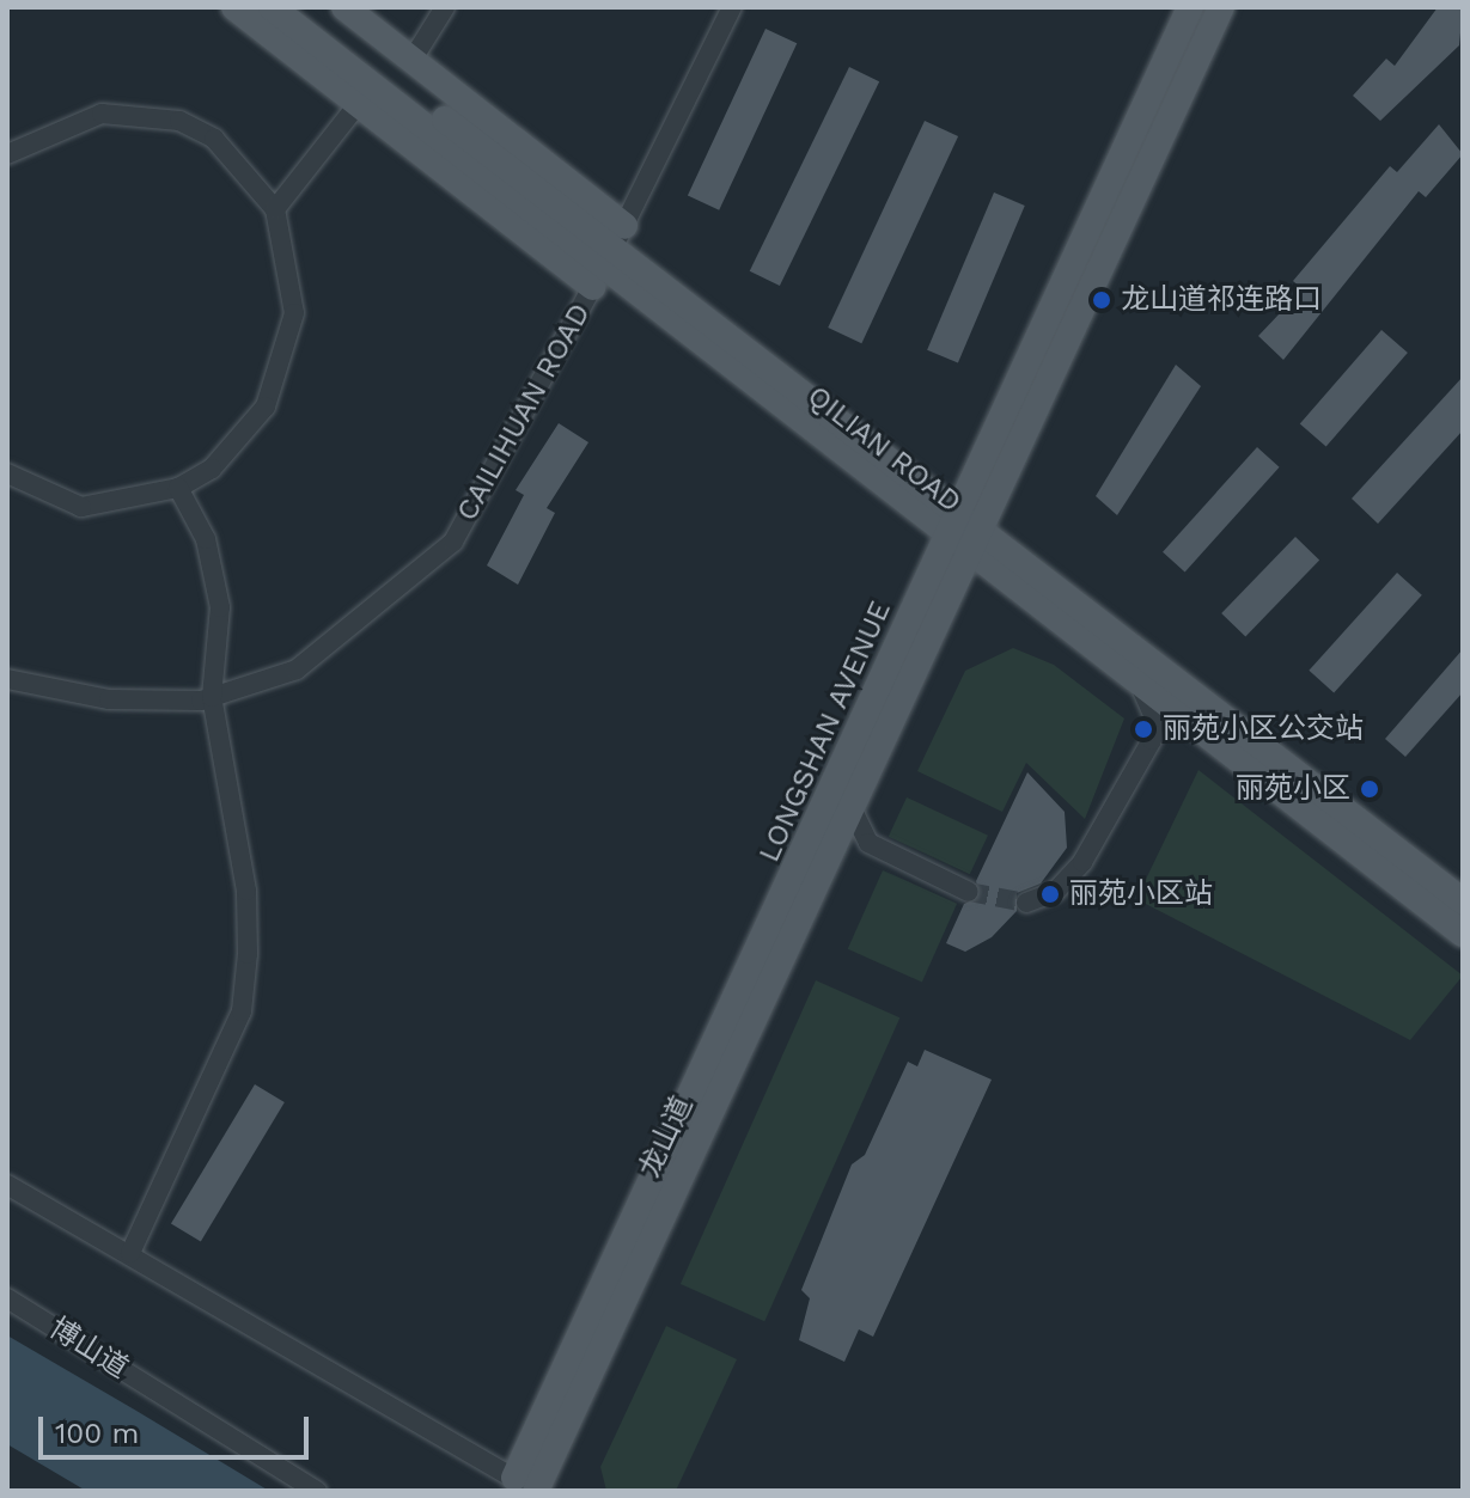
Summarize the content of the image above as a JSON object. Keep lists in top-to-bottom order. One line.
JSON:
{"streets":{"main road":["QILIAN ROAD","LONGSHAN AVENUE","龙山道"],"street":["CAILIHUAN ROAD","博山道"]},"crossings":[["CAILIHUAN ROAD","QILIAN ROAD"],["QILIAN ROAD","LONGSHAN AVENUE"],["LONGSHAN AVENUE","龙山道"]],"places":["龙山道祁连路口","丽苑小区公交站","丽苑小区","丽苑小区站"],"scale_bar":"100 m"}
